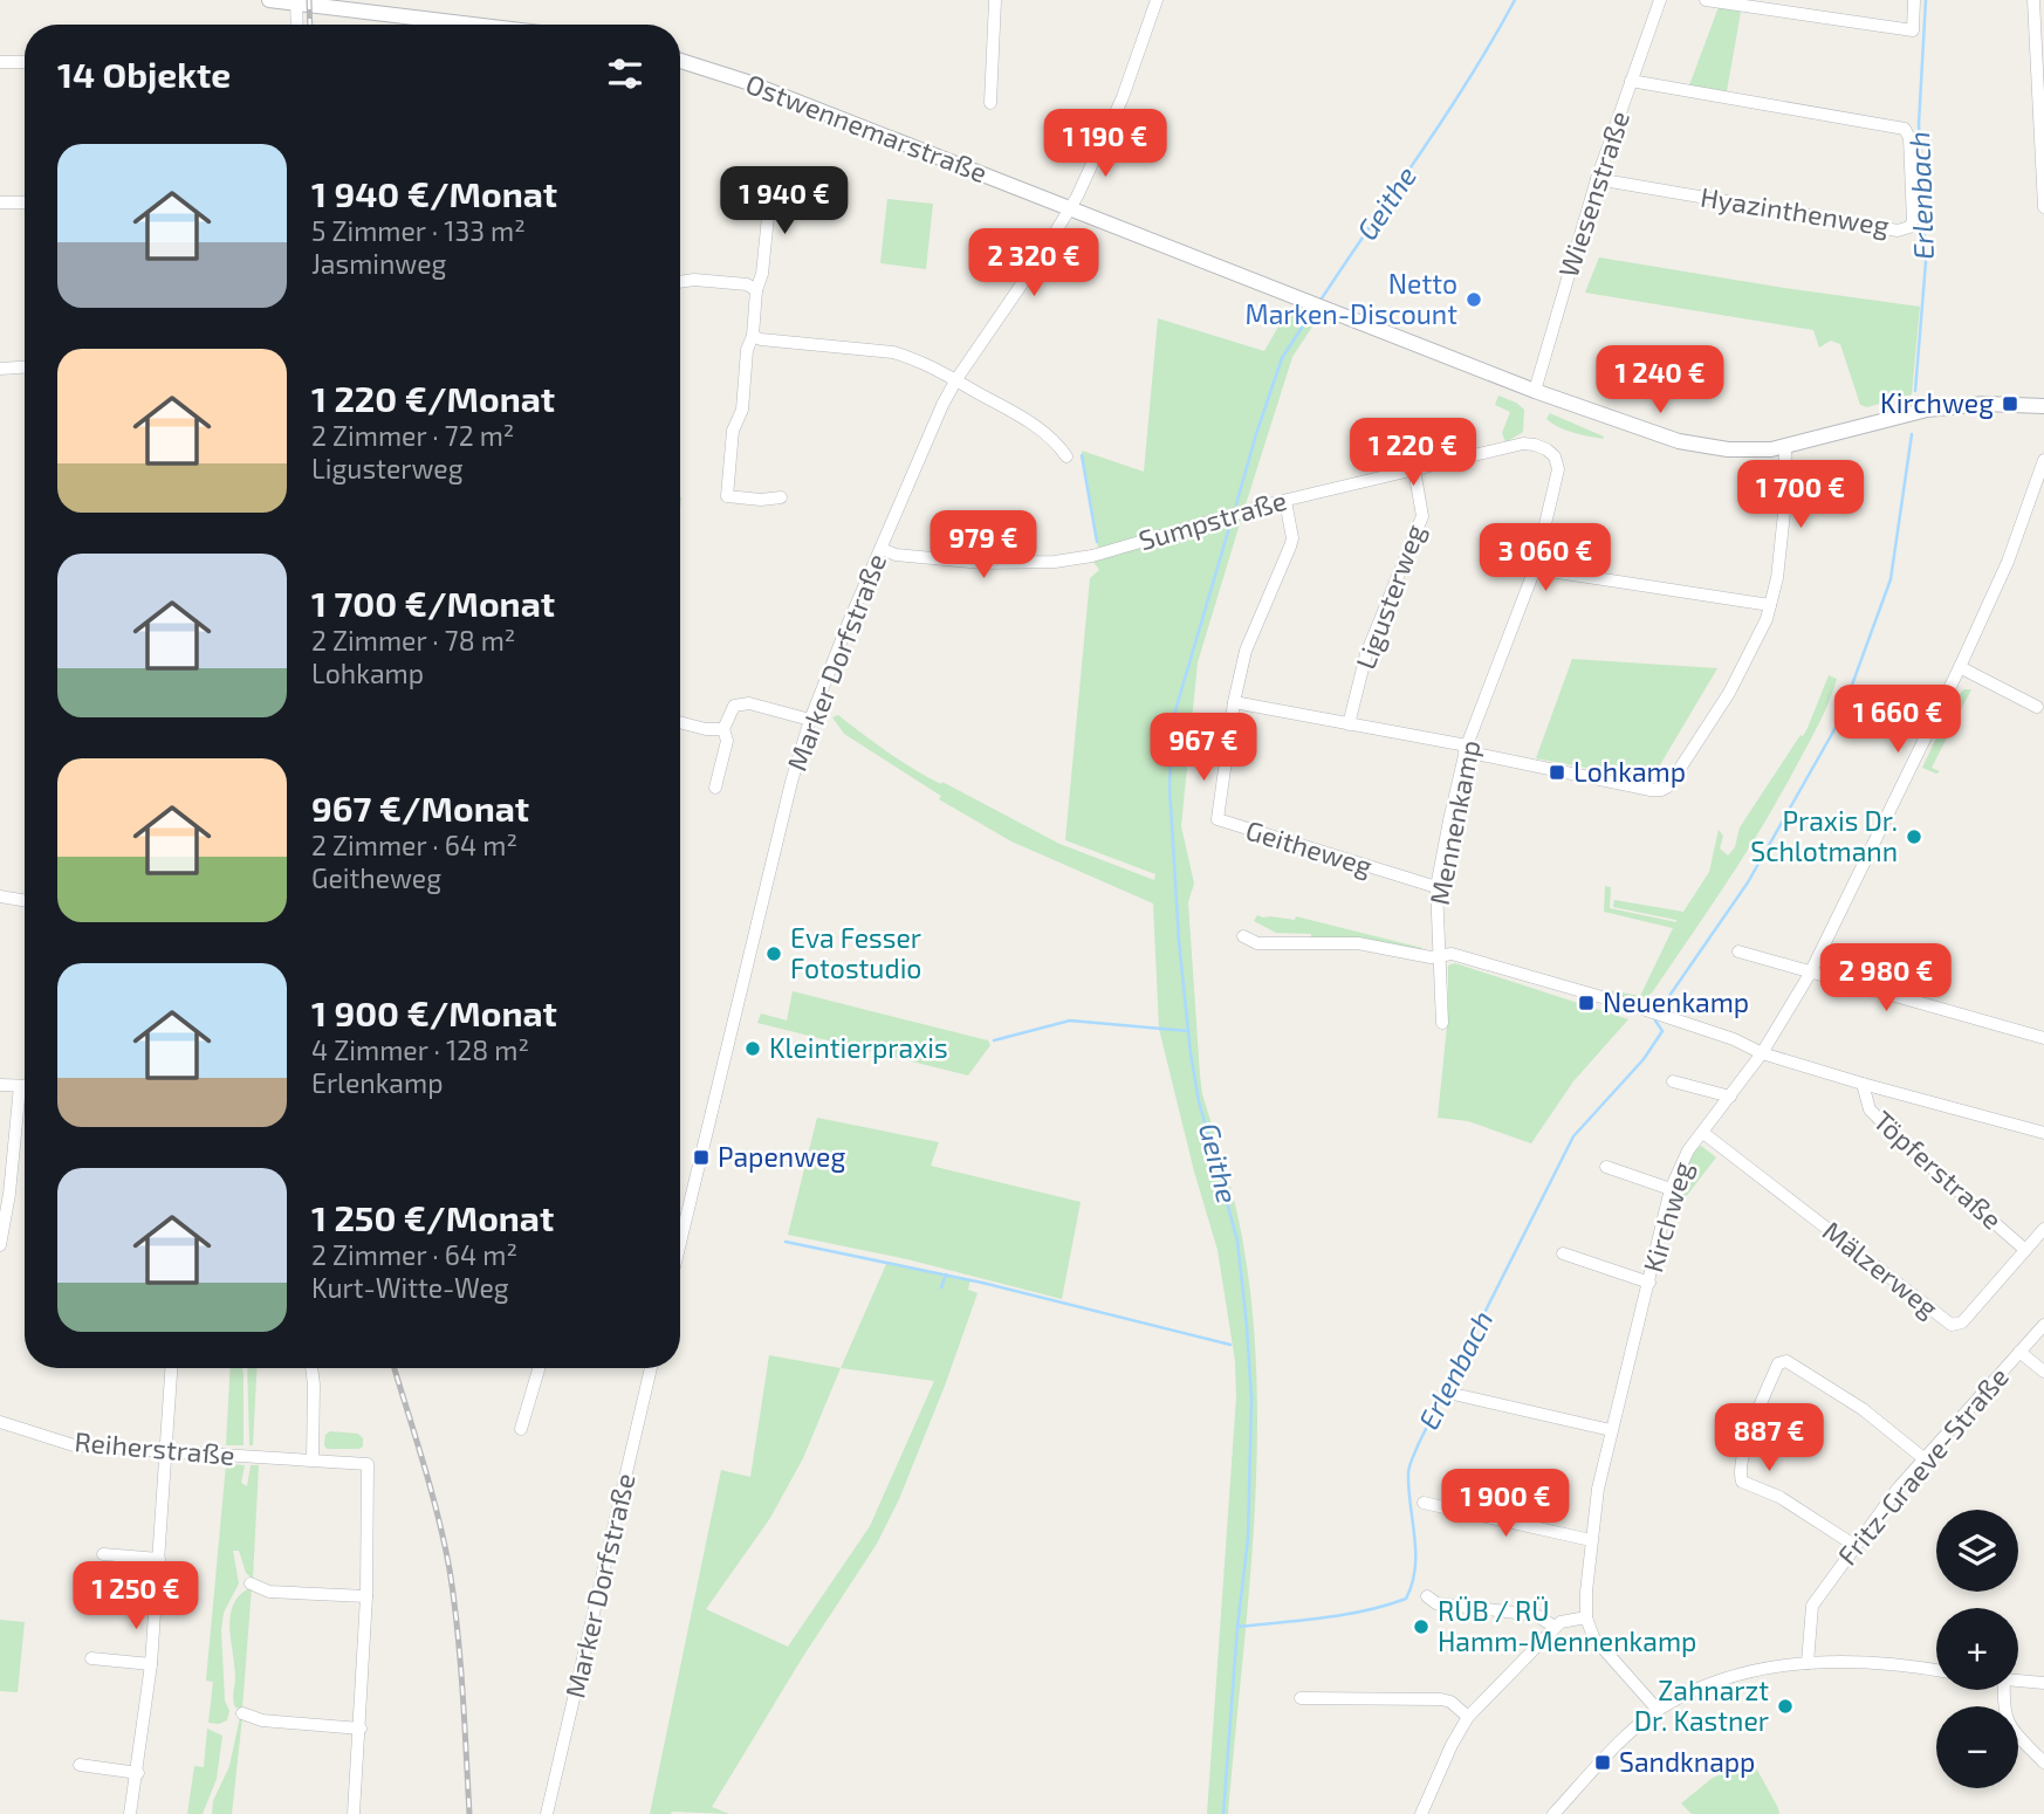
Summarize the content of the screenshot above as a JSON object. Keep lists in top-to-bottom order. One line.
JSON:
{"streets":{"street":["Ostwennemarstraße","Wiesenstraße","Hyazinthenweg","Sumpstraße","Ligusterweg","Marker Dorfstraße","Mennenkamp","Geitheweg","Töpferstraße","Kirchweg","Mälzerweg","Reiherstraße","Fritz-Graeve-Straße"]},"crossings":[["Ostwennemarstraße","Wiesenstraße"],["Ostwennemarstraße","Marker Dorfstraße"],["Wiesenstraße","Hyazinthenweg"],["Sumpstraße","Ligusterweg"],["Sumpstraße","Marker Dorfstraße"],["Sumpstraße","Mennenkamp"],["Sumpstraße","Geitheweg"],["Mennenkamp","Geitheweg"],["Töpferstraße","Mälzerweg"],["Kirchweg","Mälzerweg"]],"water":["Erlenbach","Geithe"],"places":{"other":["Netto Marken-Discount","Praxis Dr. Schlotmann","Eva Fesser Fotostudio","Kleintierpraxis","RÜB / RÜ Hamm-Mennenkamp","Zahnarzt Dr. Kastner"],"transit":["Kirchweg","Lohkamp","Neuenkamp","Papenweg","Sandknapp"]},"page":{"heading":"14 Objekte","price":["1 190 €","1 940 €","2 320 €","1 240 €","1 220 €","1 700 €","979 €","3 060 €","1 660 €","967 €","2 980 €","887 €","1 900 €","1 250 €"],"list":[{"name":"1 940 €/Monat","note":"5 Zimmer · 133 m² · Jasminweg"},{"name":"1 220 €/Monat","note":"2 Zimmer · 72 m² · Ligusterweg"},{"name":"1 700 €/Monat","note":"2 Zimmer · 78 m² · Lohkamp"},{"name":"967 €/Monat","note":"2 Zimmer · 64 m² · Geitheweg"},{"name":"1 900 €/Monat","note":"4 Zimmer · 128 m² · Erlenkamp"},{"name":"1 250 €/Monat","note":"2 Zimmer · 64 m² · Kurt-Witte-Weg"}],"map_buttons":["+","−"]}}
